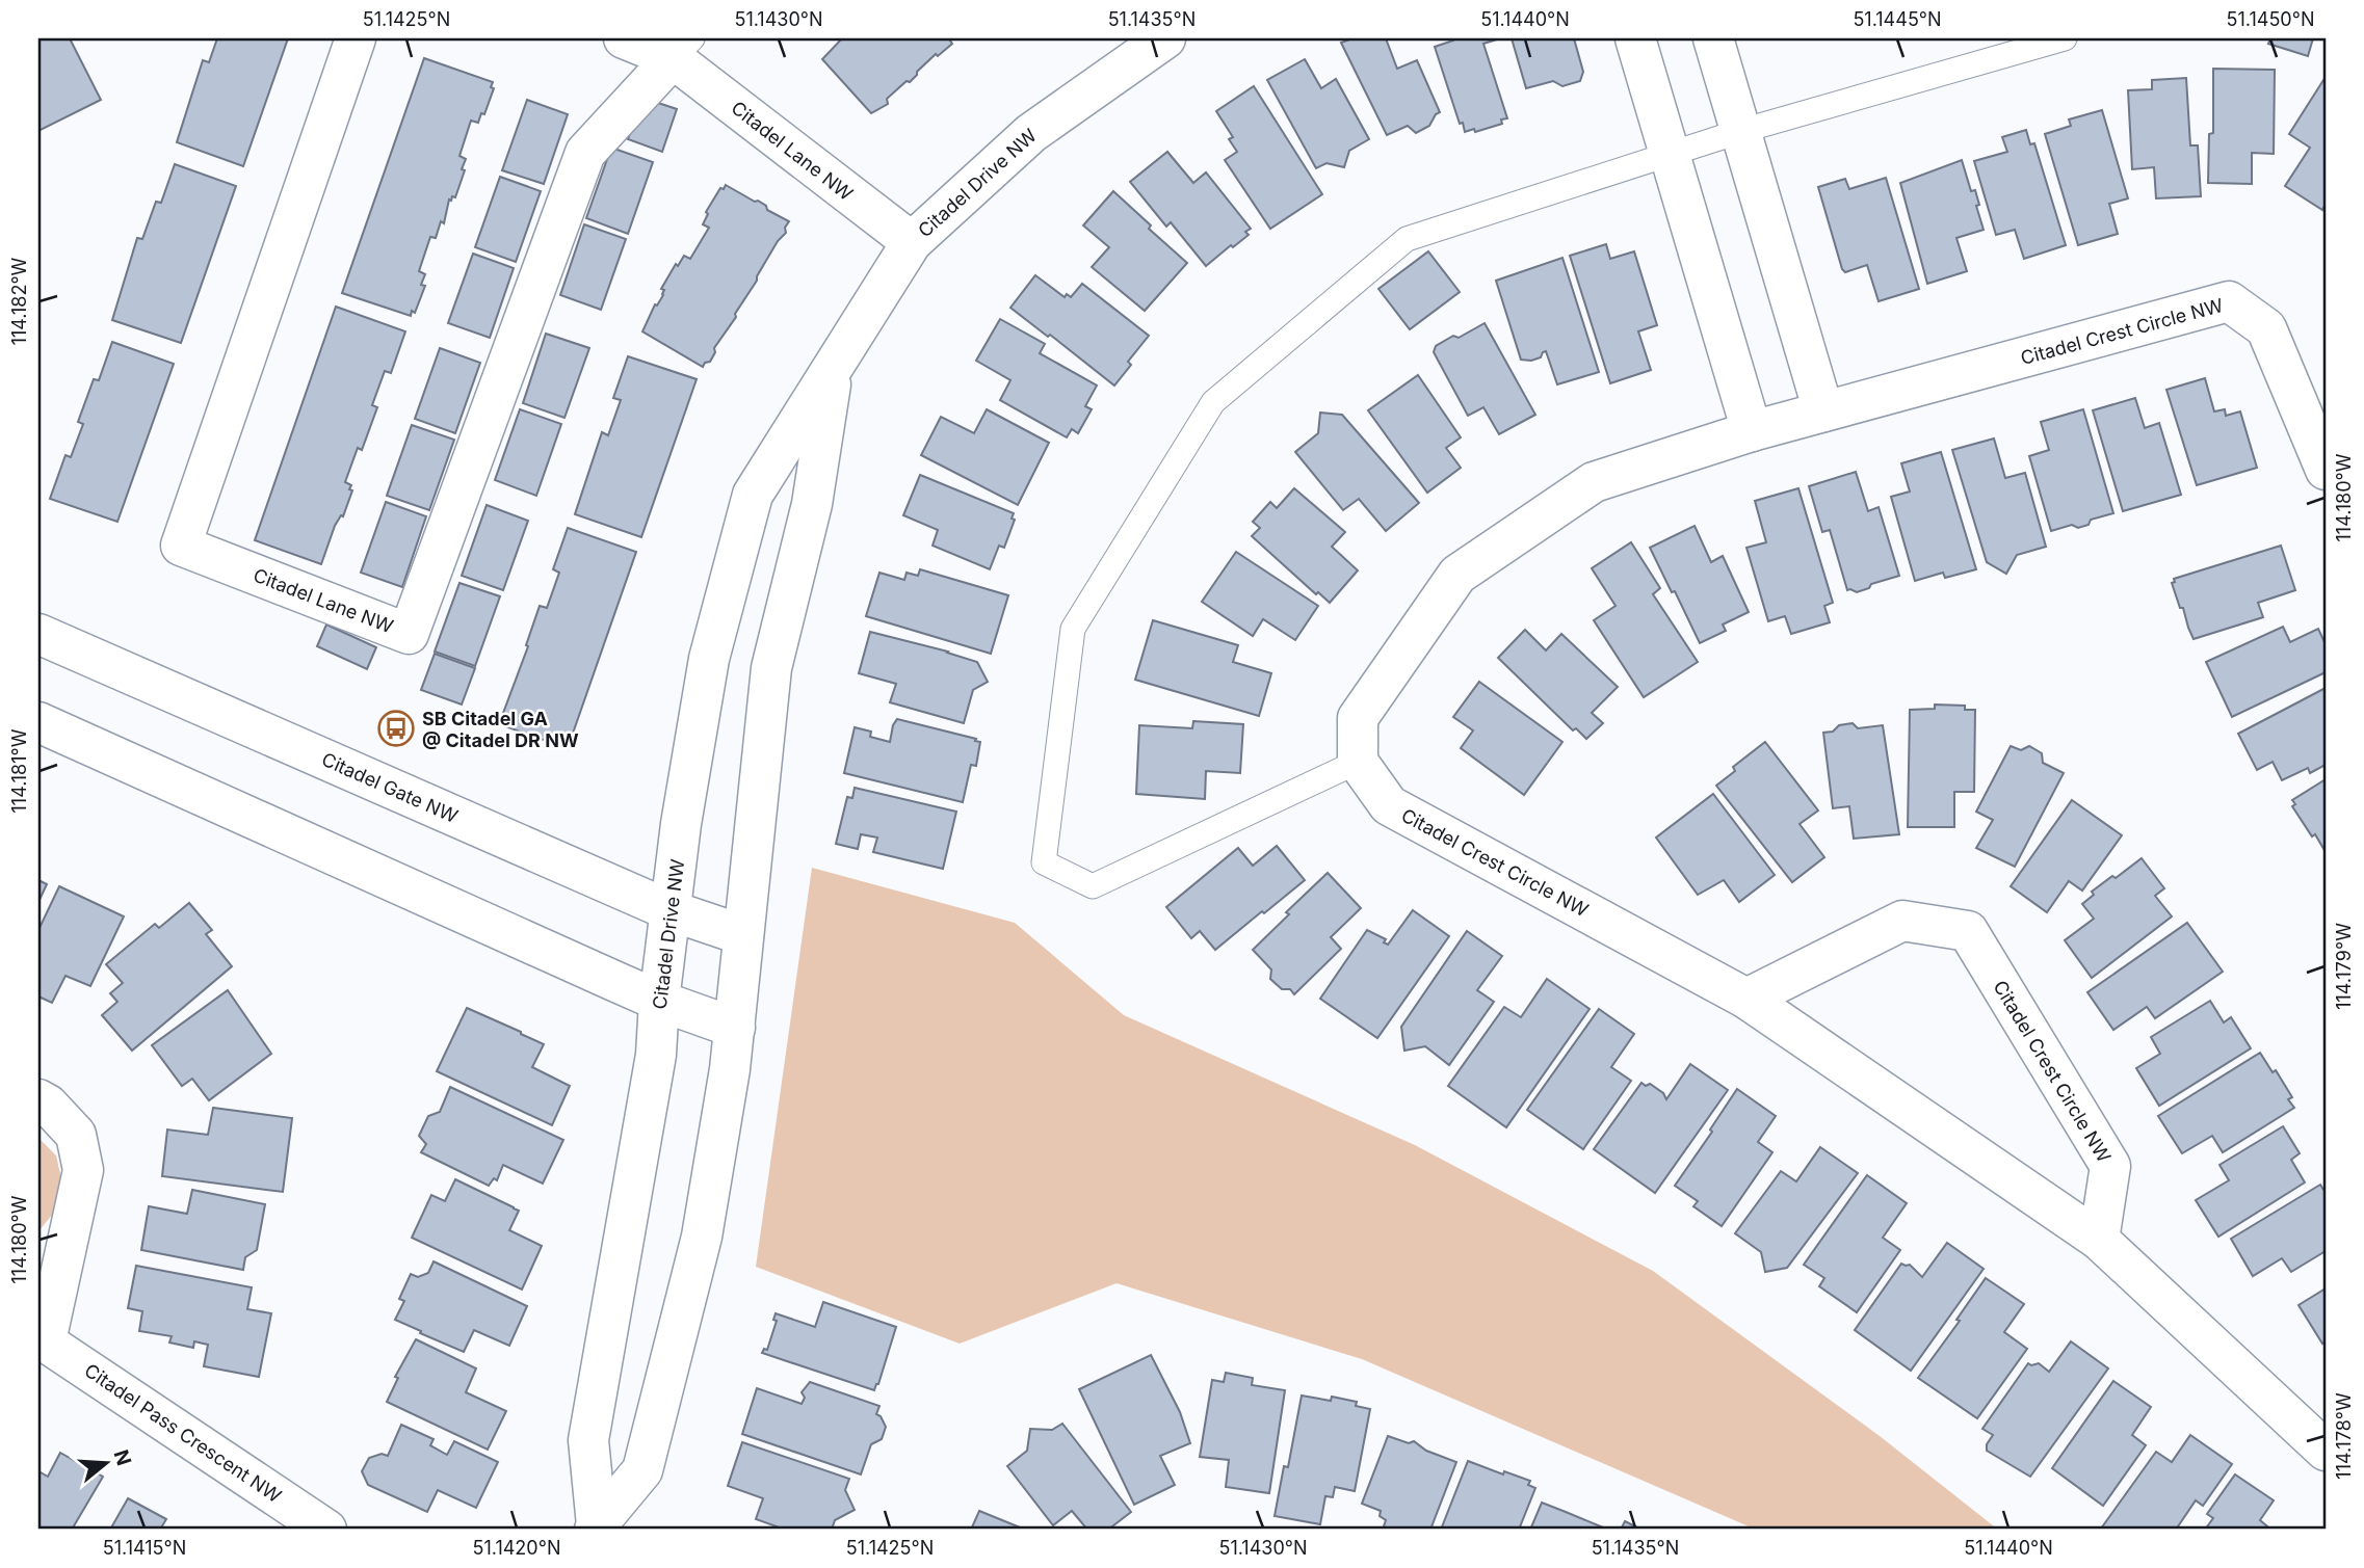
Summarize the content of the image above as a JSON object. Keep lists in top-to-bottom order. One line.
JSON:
{"streets":{"street":["Citadel Lane NW","Citadel Drive NW","Citadel Crest Circle NW","Citadel Gate NW","Citadel Pass Crescent NW"]},"crossings":[["Citadel Lane NW","Citadel Drive NW"],["Citadel Drive NW","Citadel Gate NW"]],"places":{"bus stop":["SB Citadel GA @ Citadel DR NW"]},"north":"right","coordinates":["51.1425°N","51.1430°N","51.1435°N","51.1440°N","51.1445°N","51.1450°N","114.182°W","114.180°W","114.181°W","114.179°W","114.178°W","51.1415°N","51.1420°N"]}
